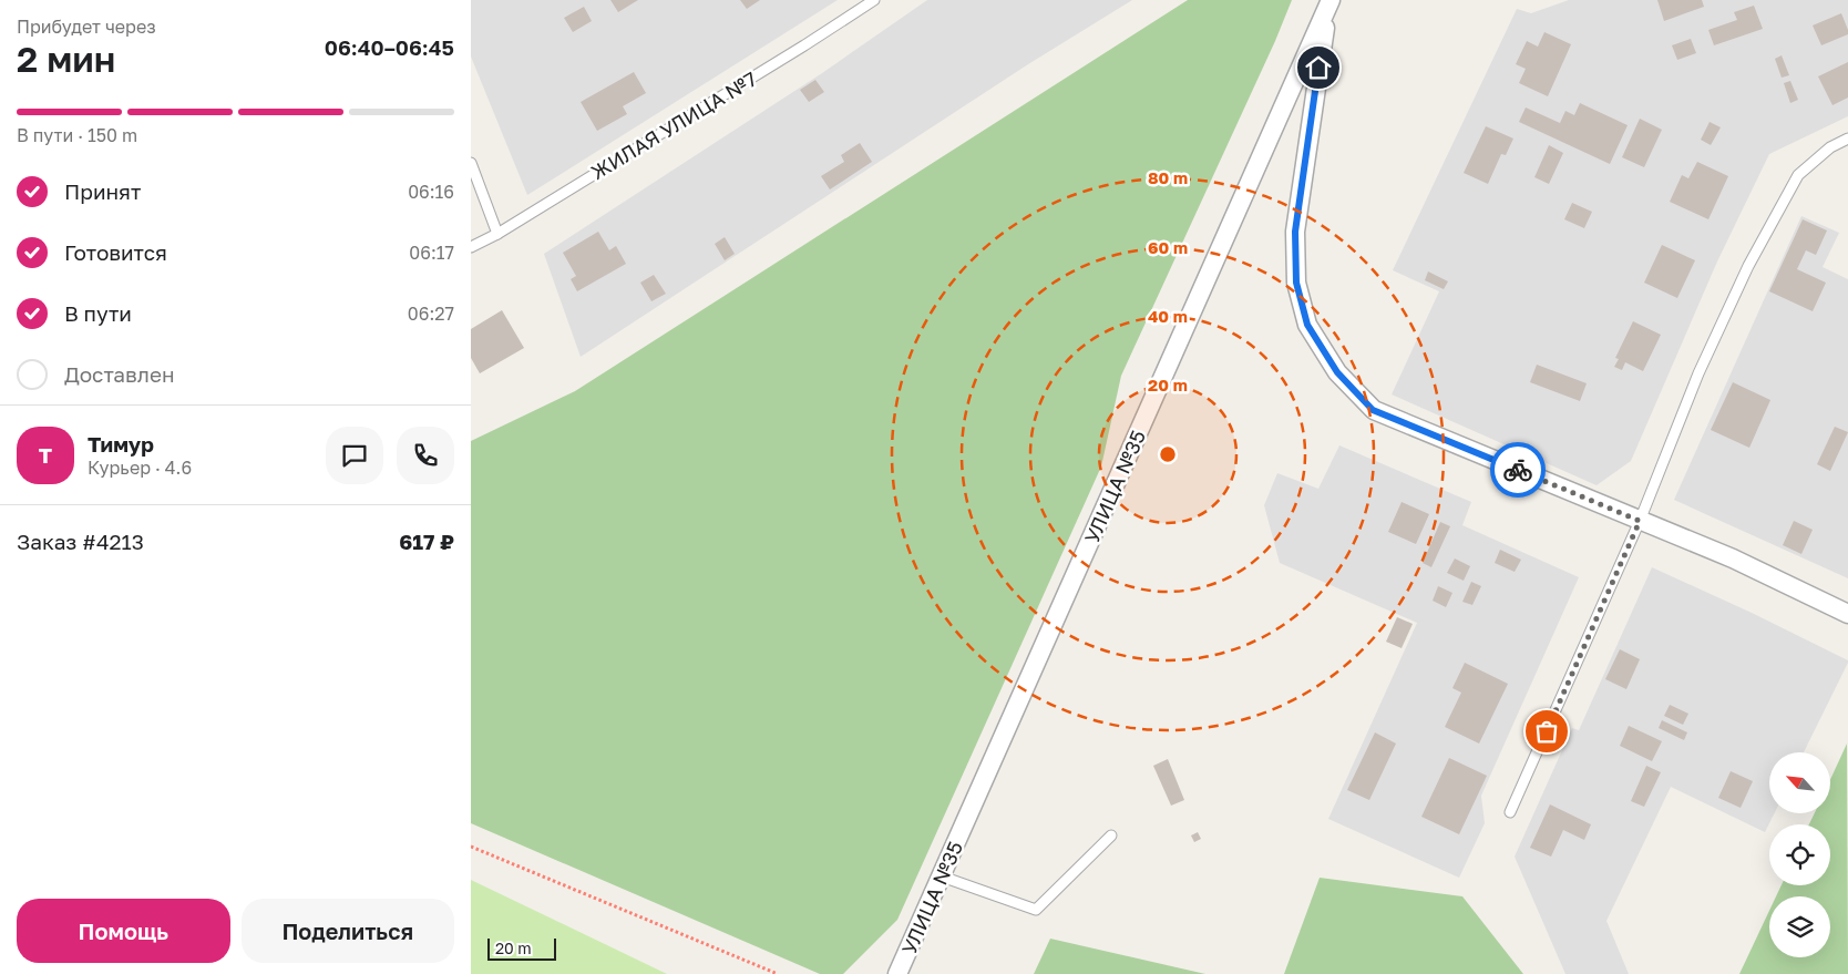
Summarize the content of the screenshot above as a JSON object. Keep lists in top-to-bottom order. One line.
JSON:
{"streets":{"street":["УЛИЦА №35"],"lane":["ЖИЛАЯ УЛИЦА №7"]},"scale_bar":"20 m","north":"top left","page":{"heading":["2 мин","Прибудет через","06:40–06:45"],"panel":["Тимур","Курьер · 4.6","Заказ #4213","617 ₽"],"bar":"В пути · 150 m","list":[["Принят","06:16"],["Готовится","06:17"],["В пути","06:27"],"Доставлен"],"round":"Т","buttons":["Помощь","Поделиться"],"scale":"20 m"},"rings":["80 m","60 m","40 m","20 m"]}
